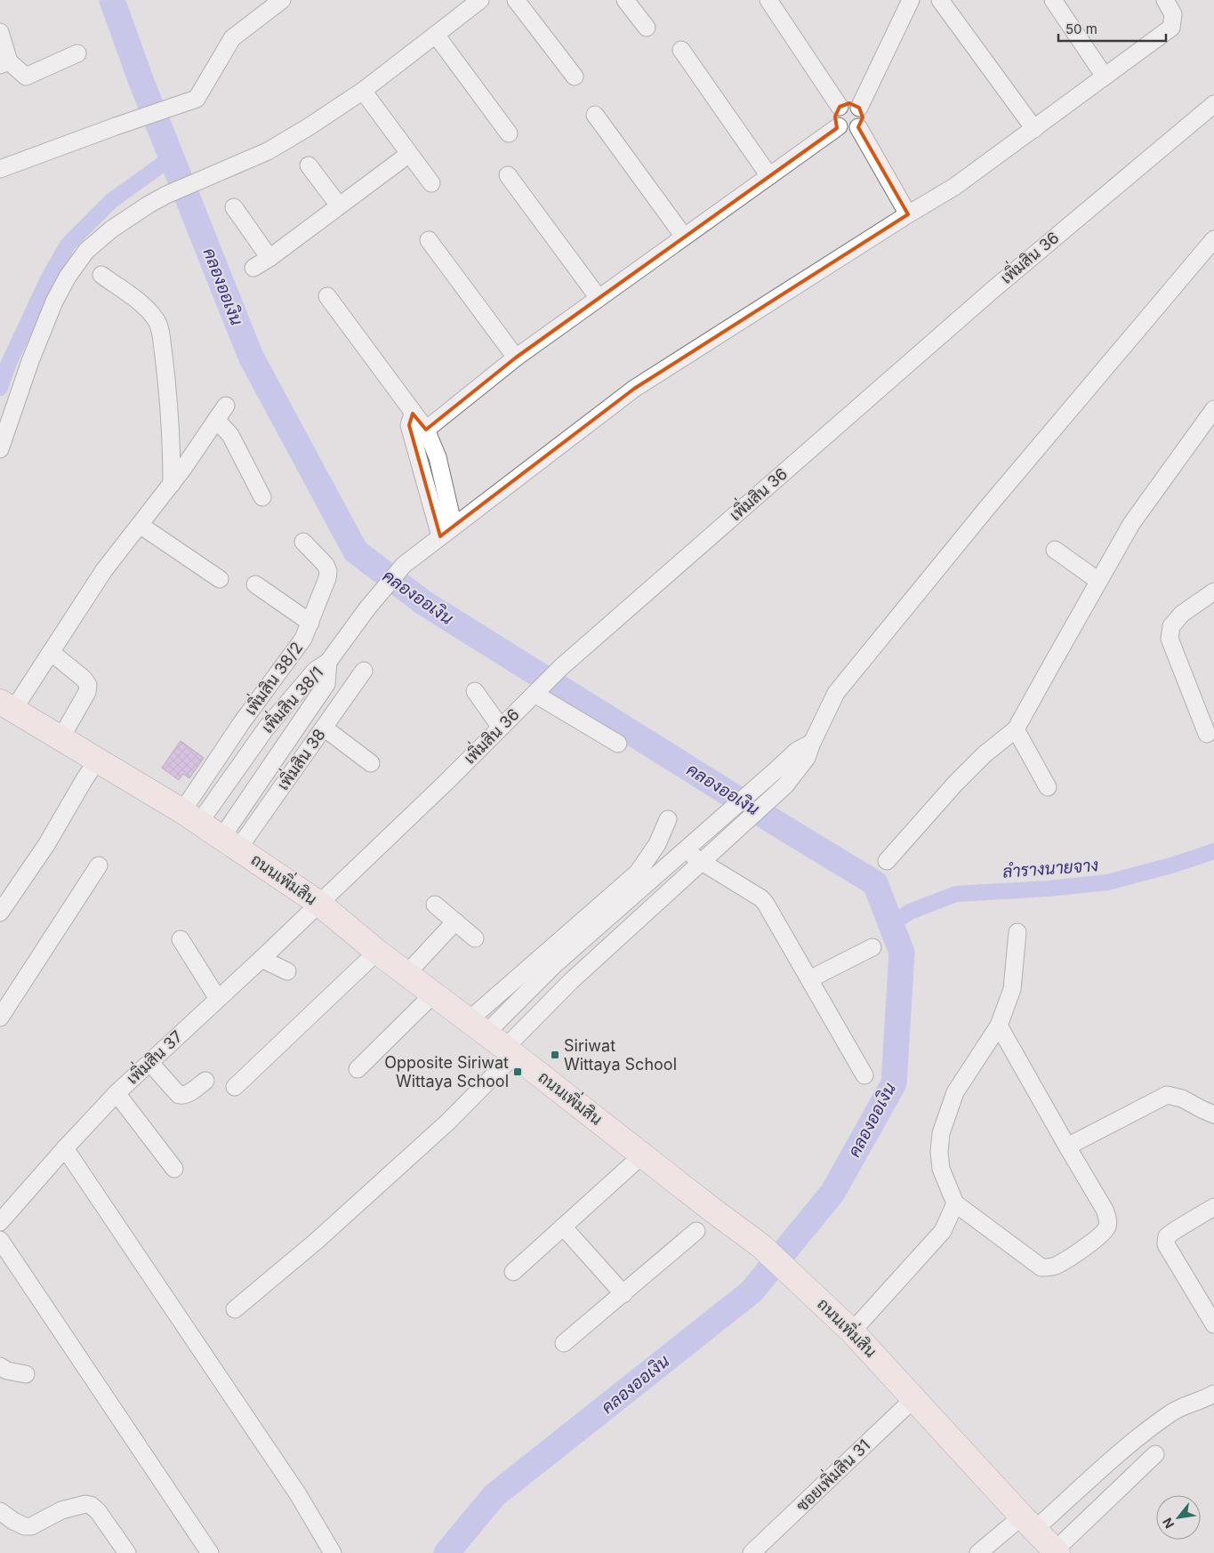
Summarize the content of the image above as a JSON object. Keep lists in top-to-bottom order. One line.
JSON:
{"streets":{"street":["เพิ่มสิน 36","เพิ่มสิน 38/2","เพิ่มสิน 38/1","เพิ่มสิน 38","ถนนเพิ่มสิน","เพิ่มสิน 37","ซอยเพิ่มสิน 31"]},"crossings":[["เพิ่มสิน 36","ถนนเพิ่มสิน"],["เพิ่มสิน 36","เพิ่มสิน 37"],["เพิ่มสิน 38/2","เพิ่มสิน 38/1"],["เพิ่มสิน 38/2","ถนนเพิ่มสิน"],["เพิ่มสิน 38/1","เพิ่มสิน 38"],["เพิ่มสิน 38/1","ถนนเพิ่มสิน"],["เพิ่มสิน 38","ถนนเพิ่มสิน"],["ถนนเพิ่มสิน","เพิ่มสิน 37"],["ถนนเพิ่มสิน","ซอยเพิ่มสิน 31"]],"water":["คลองออเงิน","ลำรางนายจาง"],"places":{"transit":["Siriwat Wittaya School","Opposite Siriwat Wittaya School"]},"scale_bar":"50 m","north":"bottom left"}
